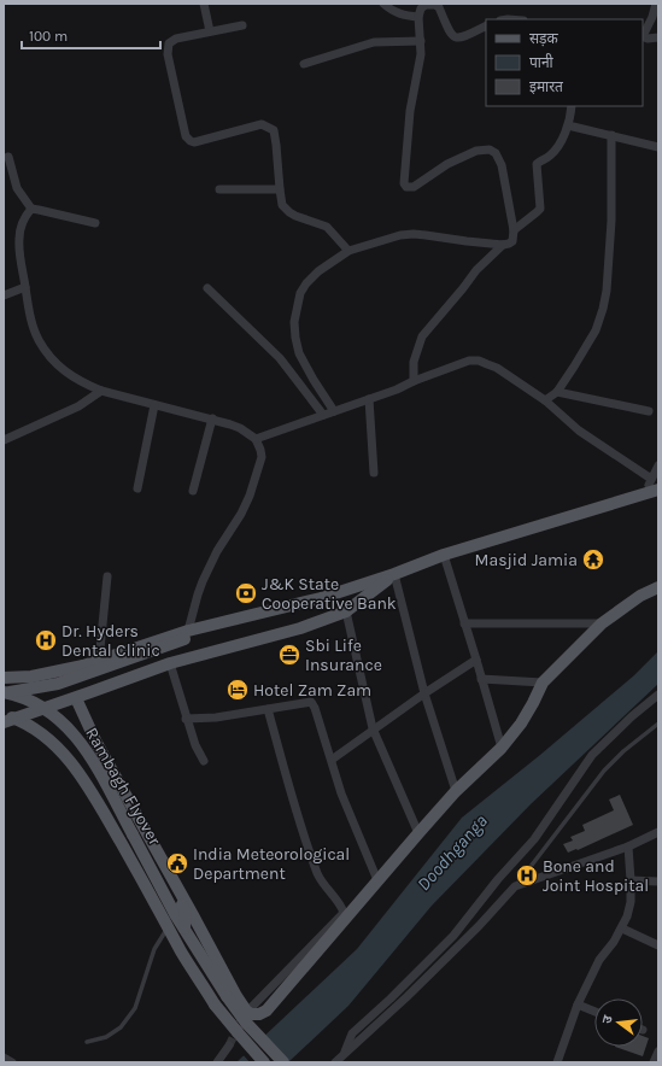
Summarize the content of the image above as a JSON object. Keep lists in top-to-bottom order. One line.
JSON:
{"streets":{"main road":["Rambagh Flyover"]},"water":["Doodhganga"],"places":{"temple":["Masjid Jamia"],"bank":["J&K State Cooperative Bank"],"hospital":["Dr. Hyders Dental Clinic","Bone and Joint Hospital"],"office":["Sbi Life Insurance"],"hotel":["Hotel Zam Zam"],"public building":["India Meteorological Department"]},"legend":["सड़क","पानी","इमारत"],"scale_bar":"100 m","north":"left"}
